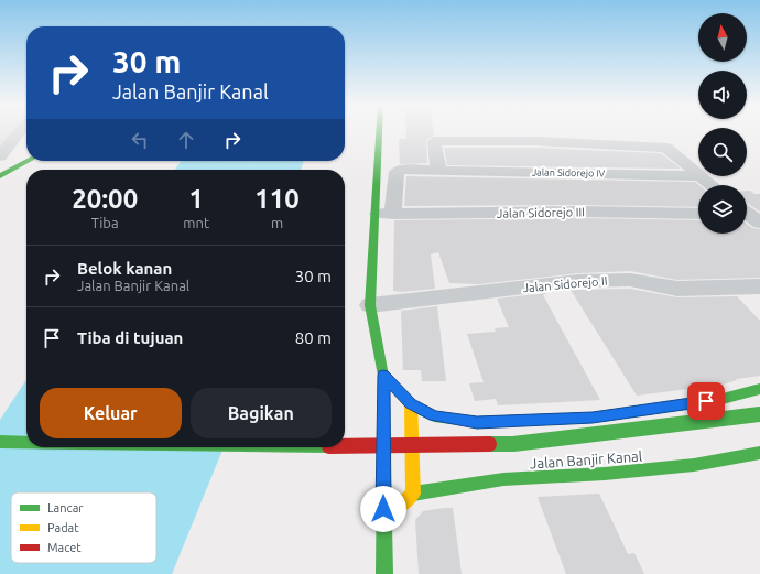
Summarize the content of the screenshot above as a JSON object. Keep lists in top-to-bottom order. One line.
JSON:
{"streets":{"street":["Jalan Sidorejo IV","Jalan Sidorejo III","Jalan Sidorejo II","Jalan Banjir Kanal"]},"crossings":[["Jalan Sidorejo IV","Jalan Sidorejo III"]],"legend":["Lancar","Padat","Macet"],"north":"top","page":{"turn":["30 m","Jalan Banjir Kanal"],"eta":["20:00","Tiba","1","mnt","110","m"],"list":[{"name":"Belok kanan","note":"Jalan Banjir Kanal","value":"30 m"},{"name":"Tiba di tujuan","value":"80 m"}],"buttons":["Keluar","Bagikan"]}}
